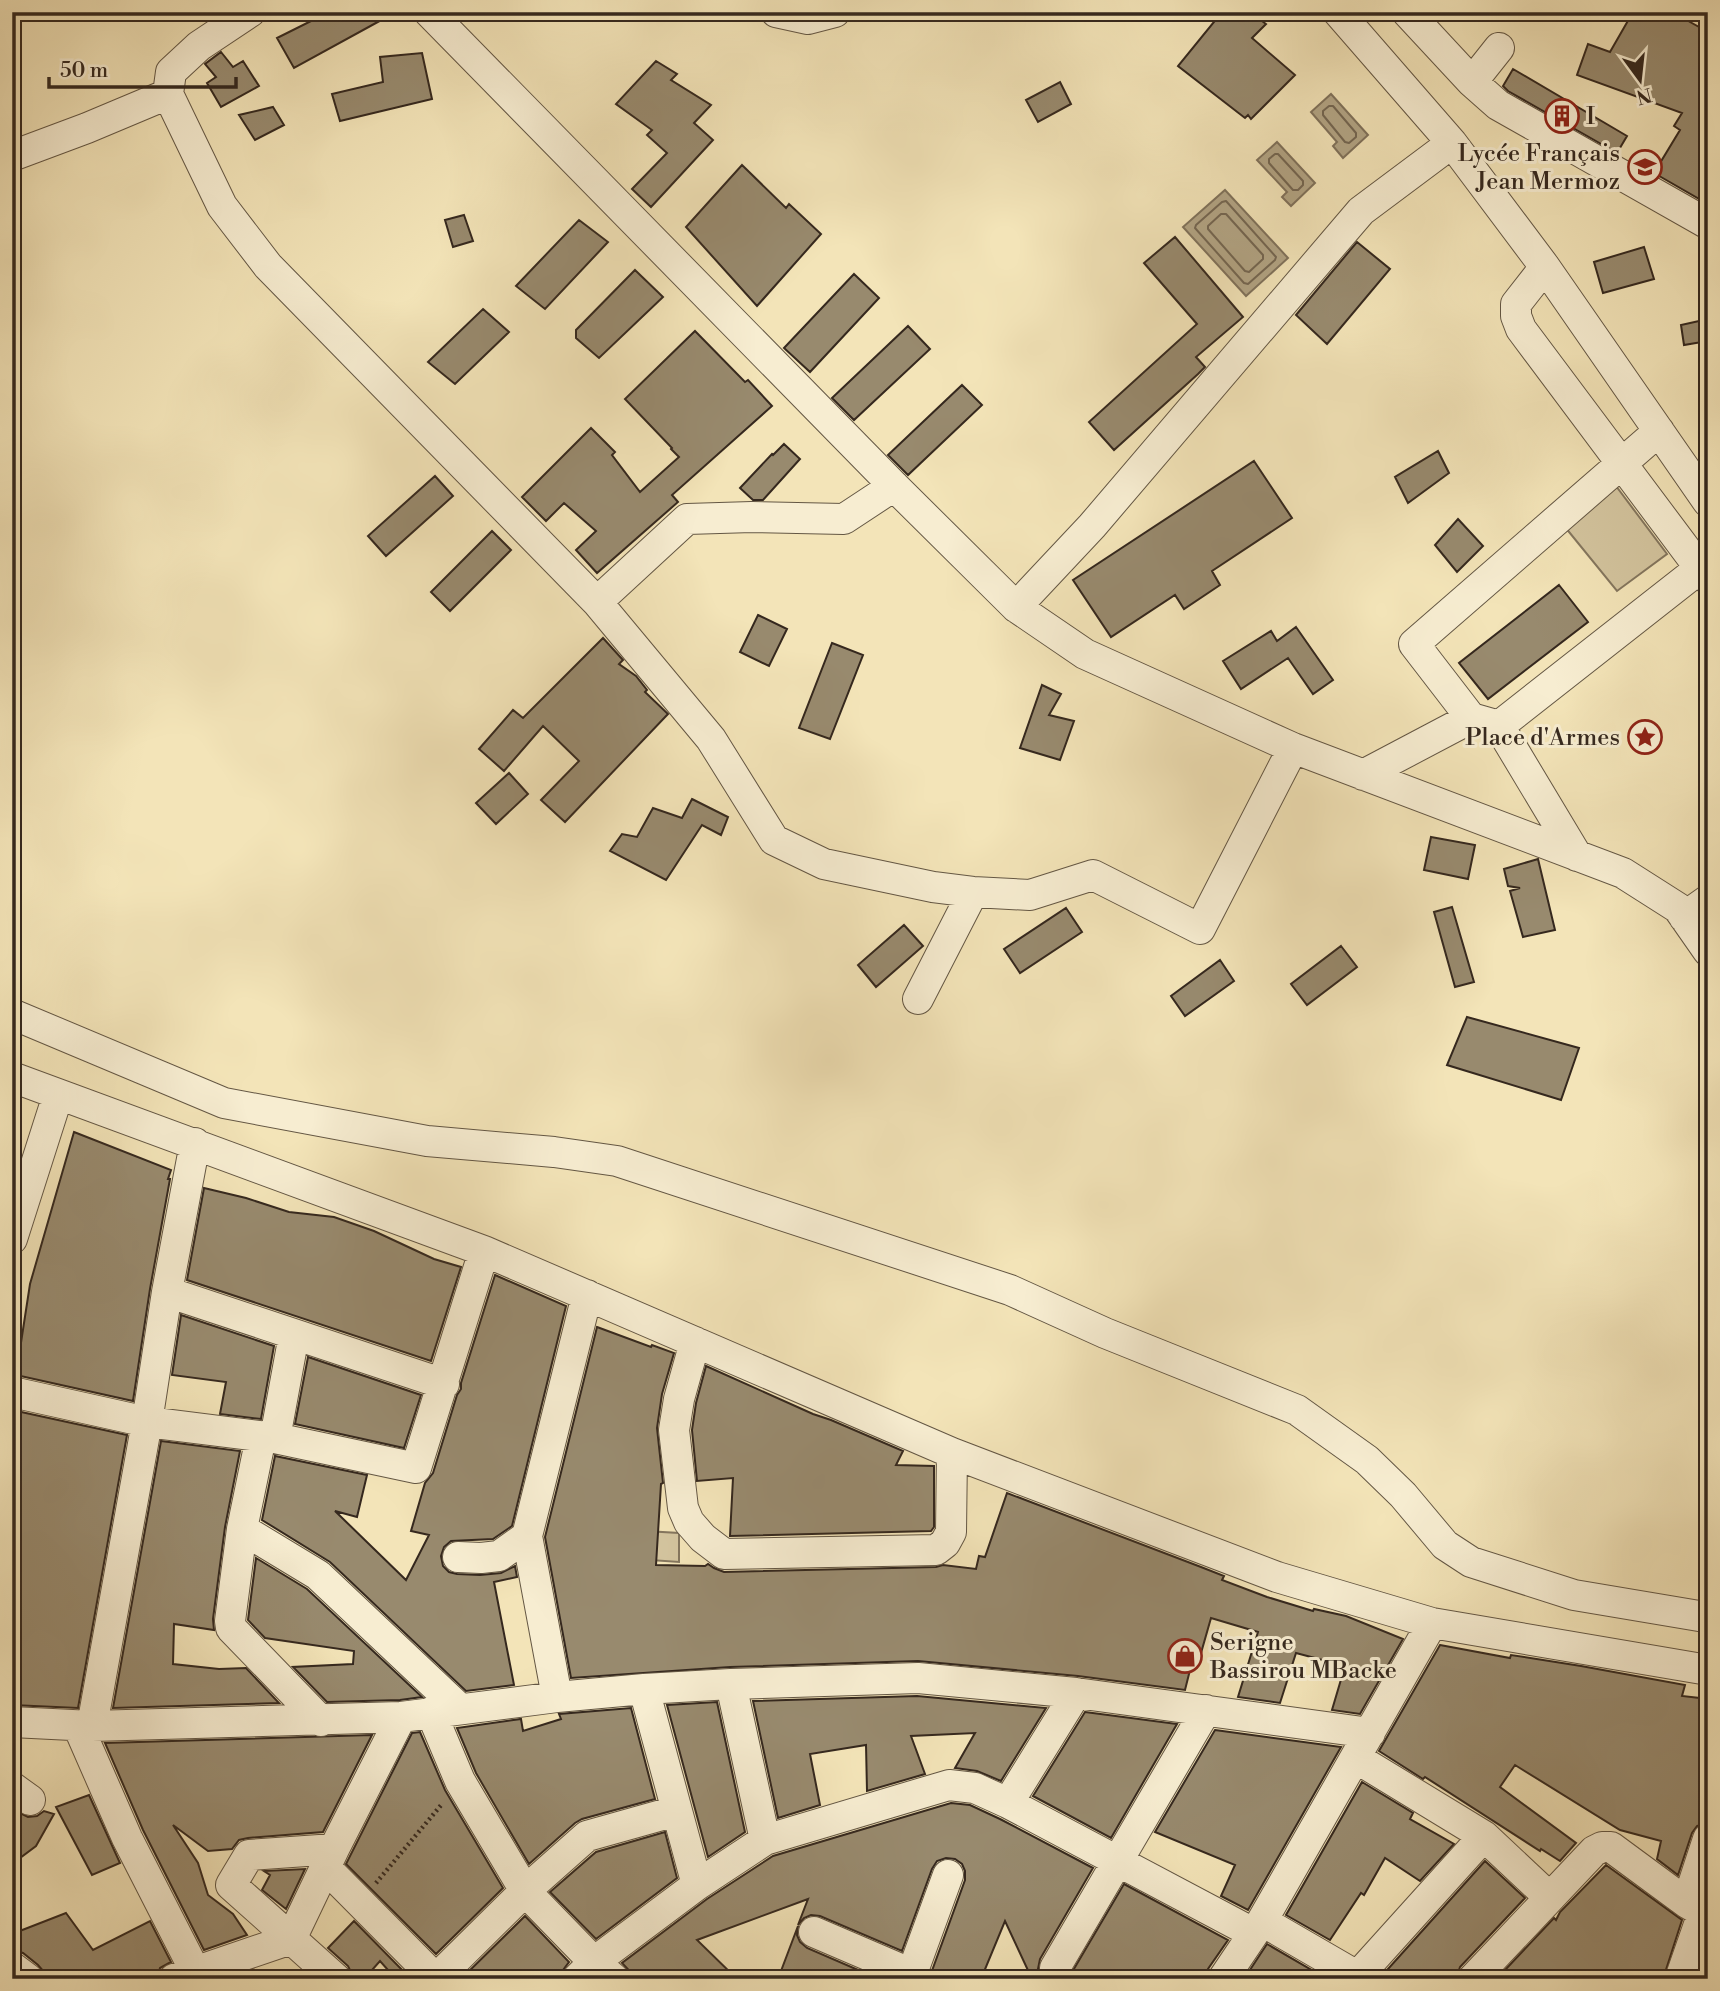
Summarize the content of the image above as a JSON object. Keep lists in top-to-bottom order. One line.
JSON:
{"places":{"building":["I"],"school or university":["Lycée Français Jean Mermoz"],"place":["Place d'Armes"],"shop":["Serigne Bassirou MBacke"]},"scale_bar":"50 m","north":"bottom"}
